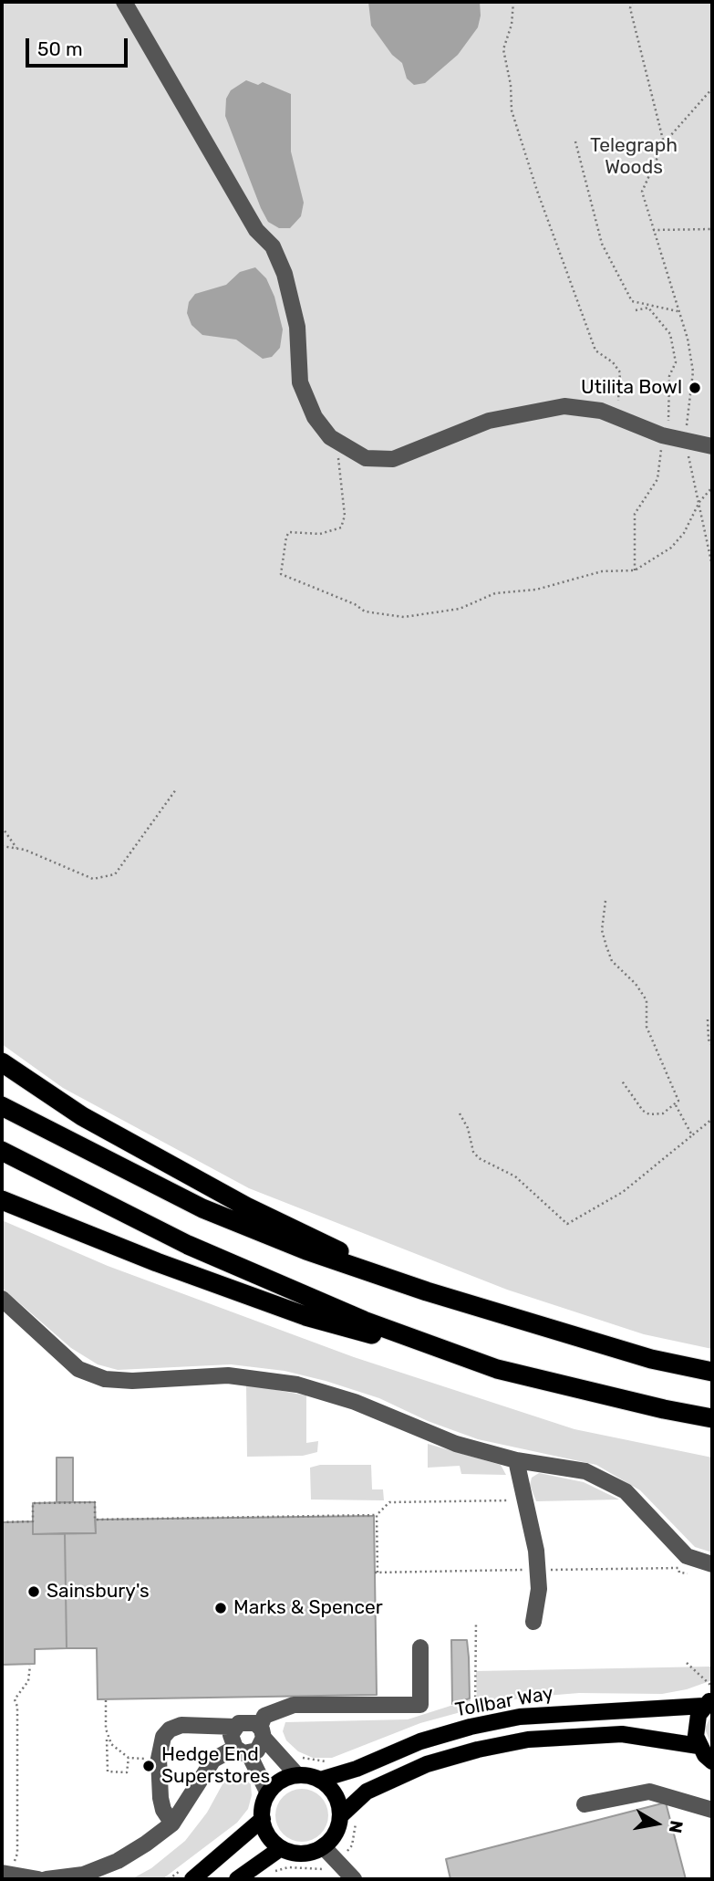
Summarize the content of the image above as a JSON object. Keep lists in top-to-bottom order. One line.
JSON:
{"streets":{"main road":["Tollbar Way"]},"parks":["Telegraph Woods"],"places":["Utilita Bowl","Sainsbury's","Marks & Spencer","Hedge End Superstores"],"scale_bar":"50 m","north":"right"}
